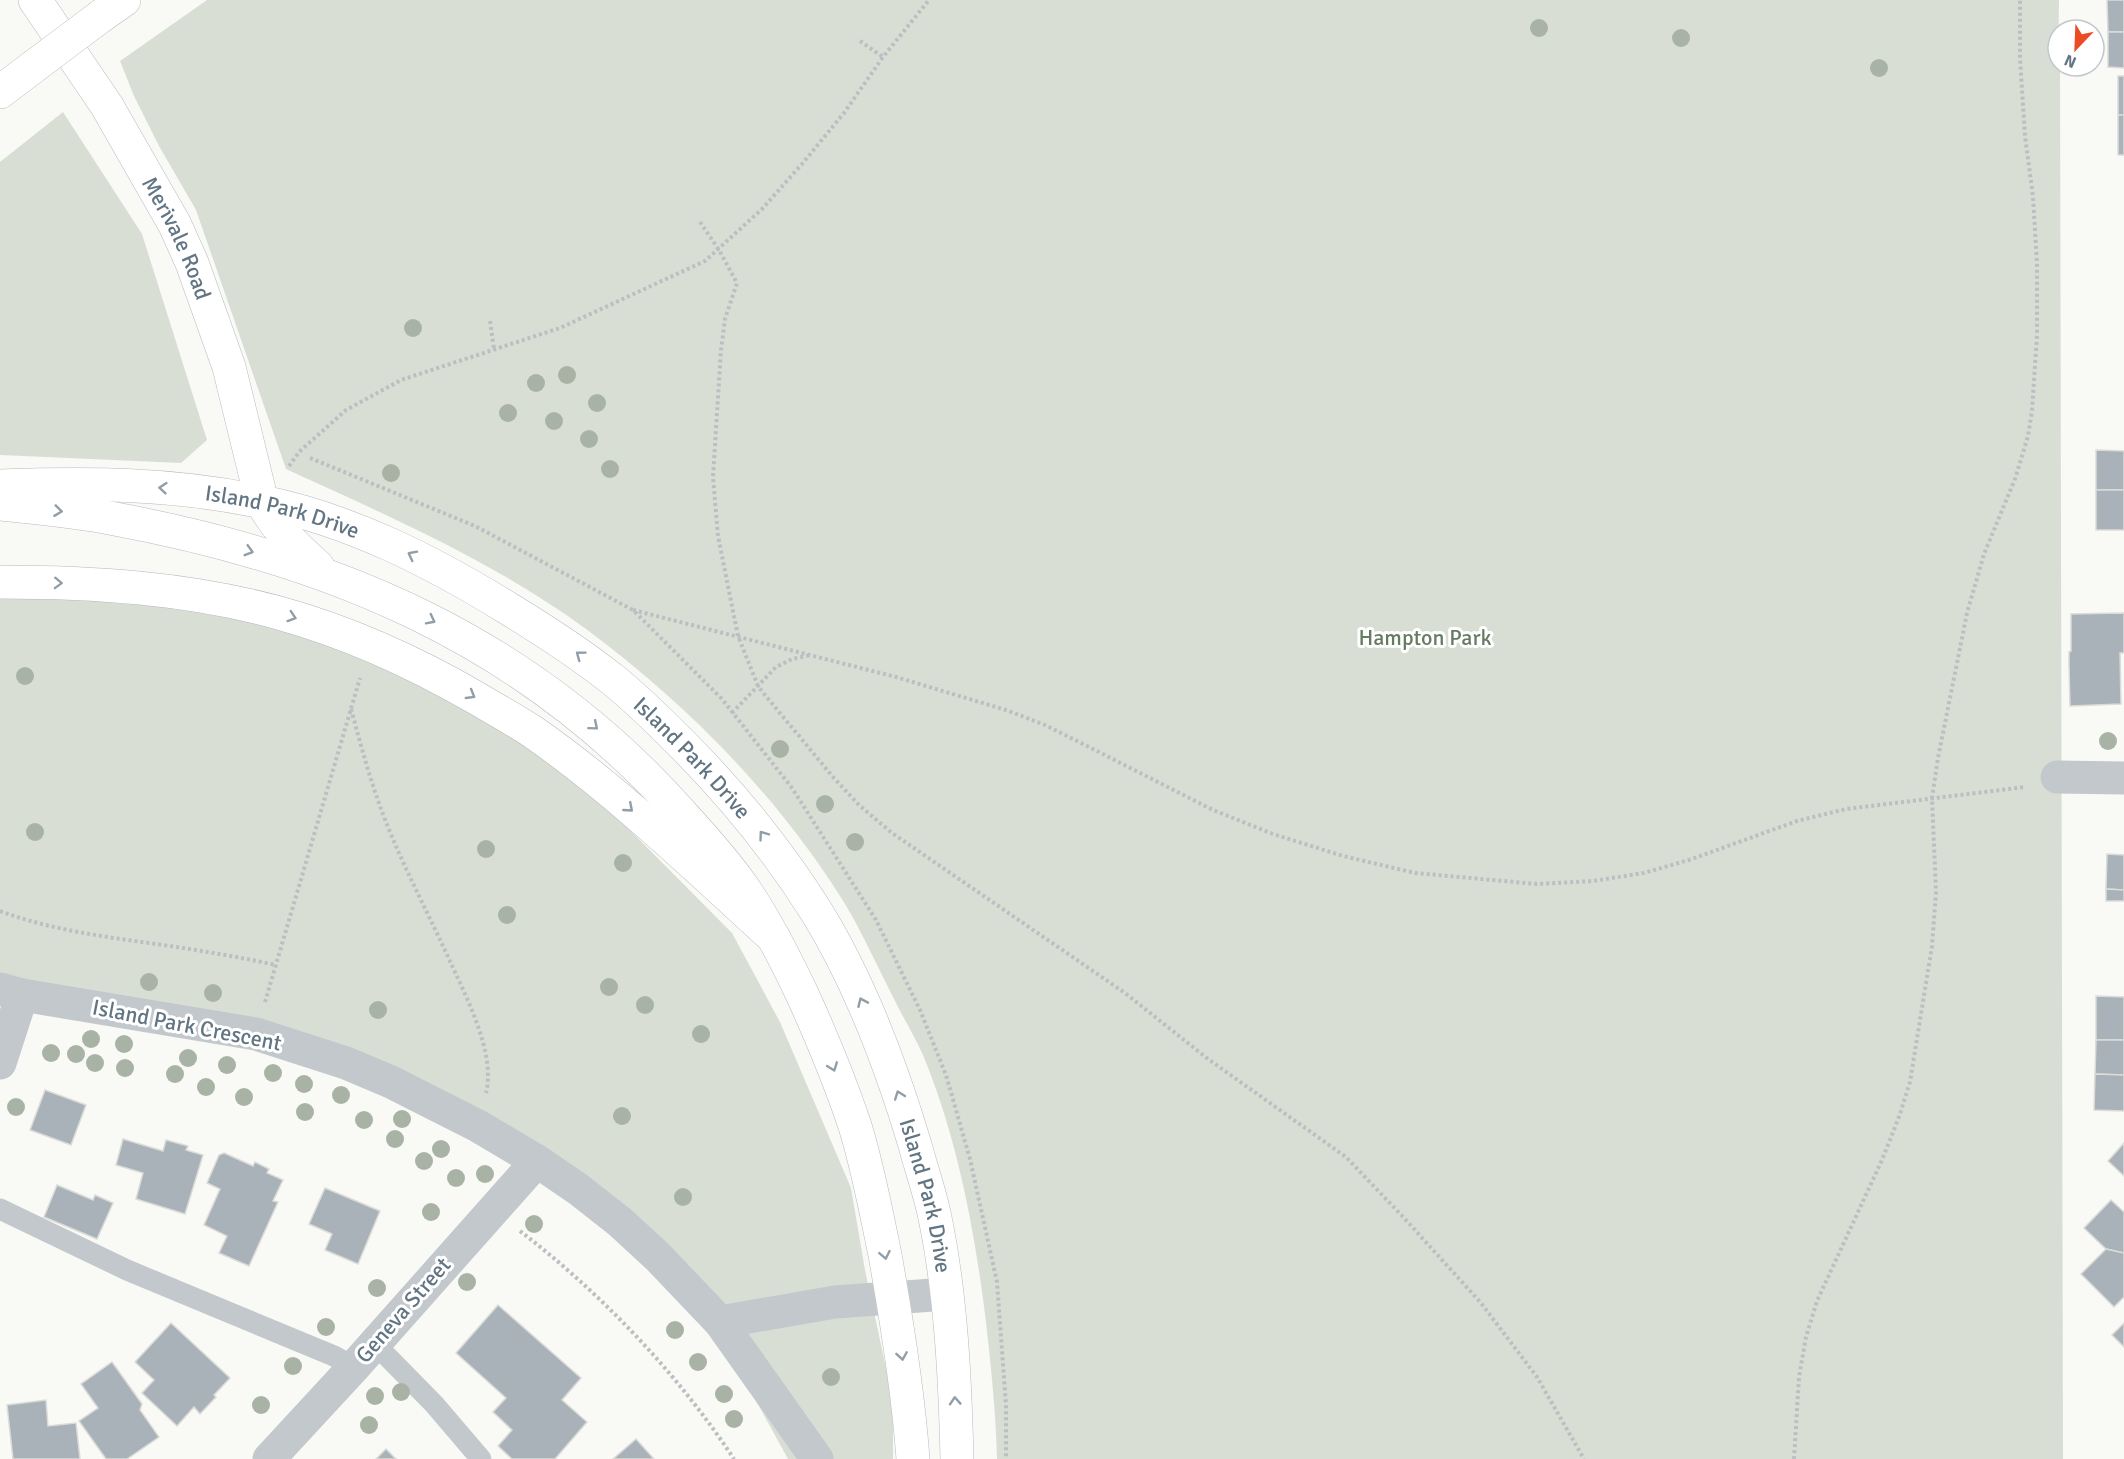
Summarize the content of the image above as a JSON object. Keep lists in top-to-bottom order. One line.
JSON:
{"streets":{"main road":["Merivale Road","Island Park Drive"],"street":["Island Park Crescent","Geneva Street"]},"crossings":[["Merivale Road","Island Park Drive"],["Island Park Crescent","Geneva Street"]],"parks":["Hampton Park"],"north":"bottom left"}
